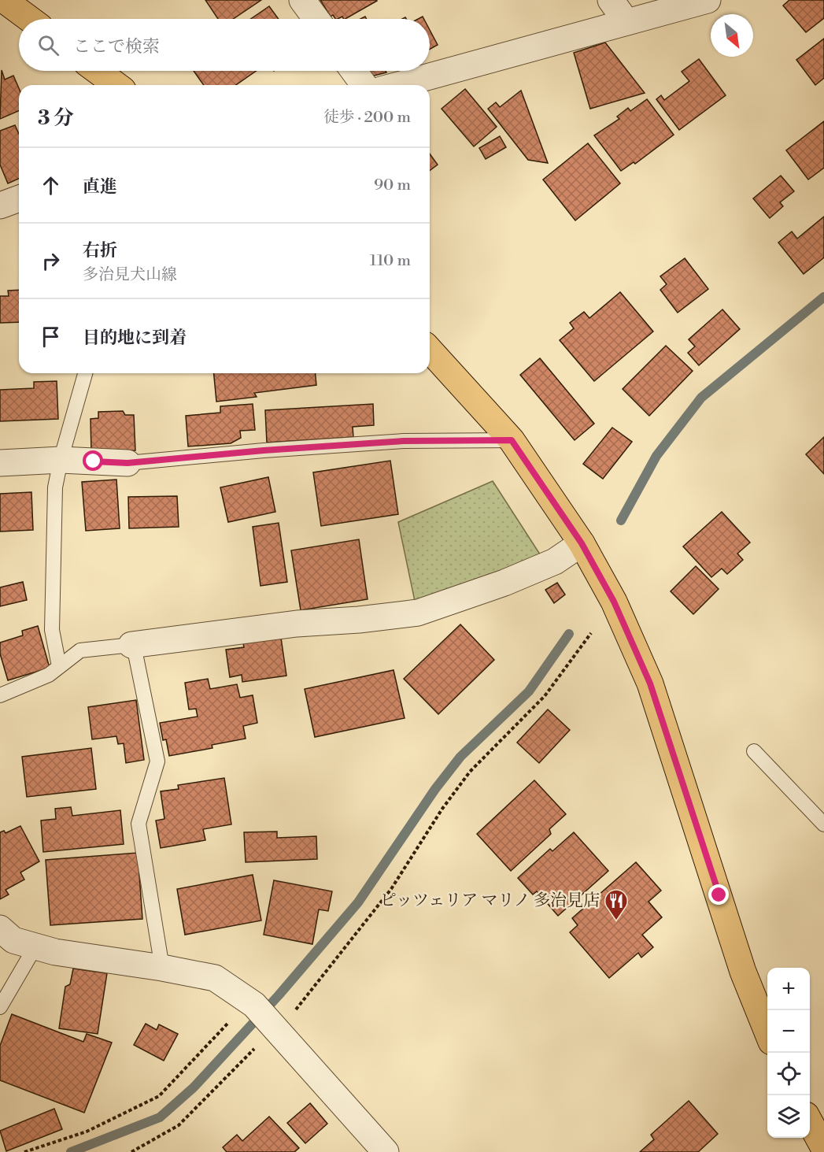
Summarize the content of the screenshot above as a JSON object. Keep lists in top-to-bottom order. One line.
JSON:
{"places":{"restaurant":["ピッツェリア マリノ 多治見店"]},"north":"bottom right","page":{"search":"ここで検索","heading":["3 分","徒歩 · 200 m"],"list":[["直進","90 m"],["右折","多治見犬山線","110 m"],"目的地に到着"],"map_buttons":["+","−"]}}
